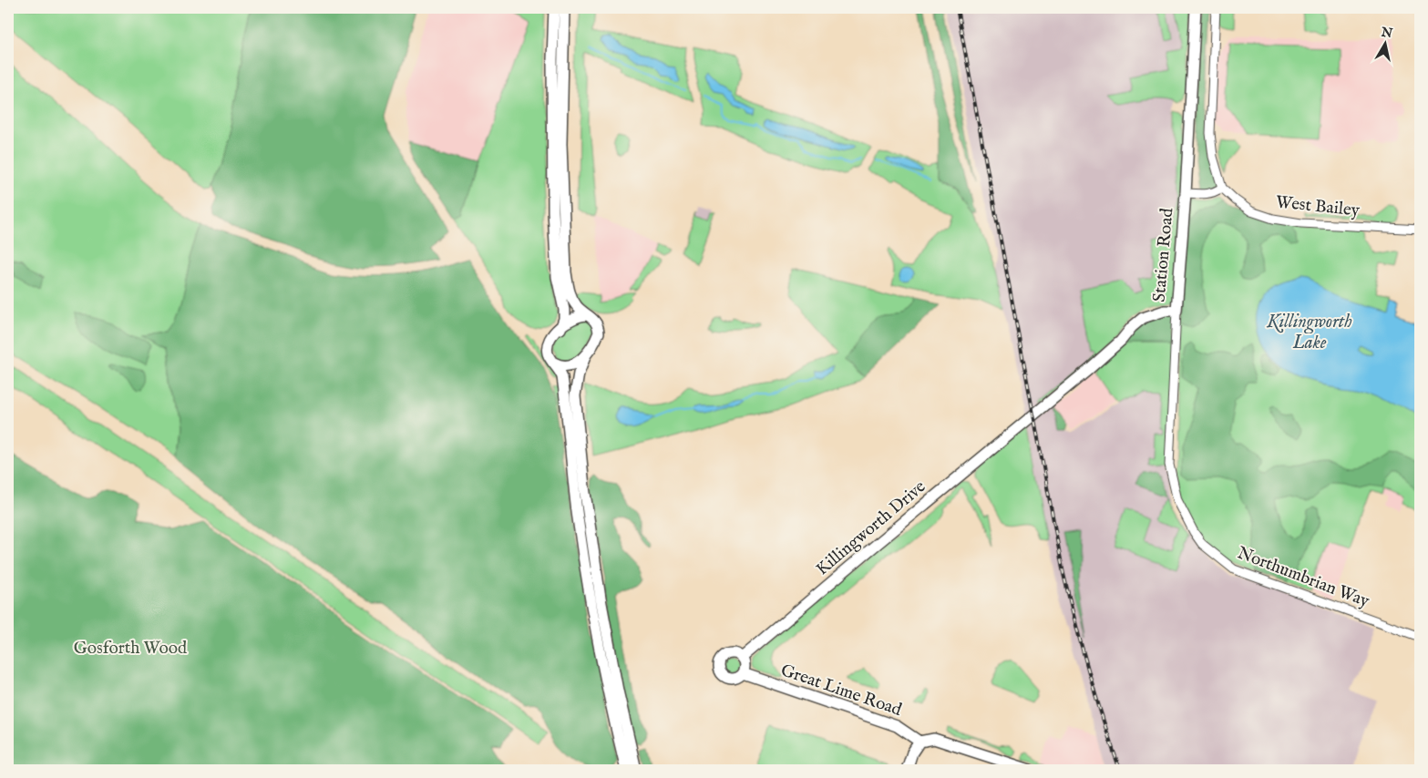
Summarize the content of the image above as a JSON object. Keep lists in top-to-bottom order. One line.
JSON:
{"streets":{"main road":["Station Road","Killingworth Drive","Great Lime Road"],"street":["West Bailey","Northumbrian Way"]},"crossings":[["Station Road","Killingworth Drive"],["Station Road","Northumbrian Way"],["Killingworth Drive","Great Lime Road"]],"water":["Killingworth Lake"],"parks":["Gosforth Wood"],"north":"top"}
